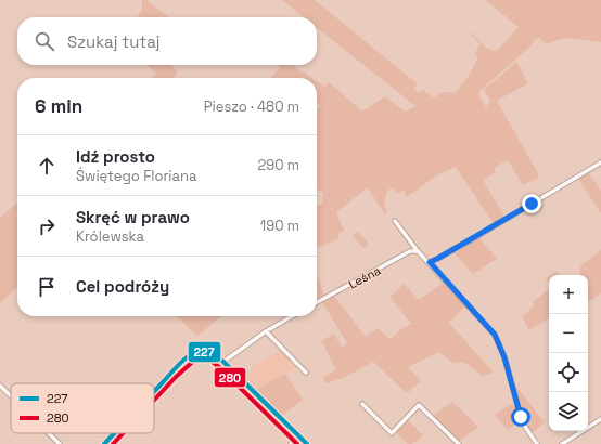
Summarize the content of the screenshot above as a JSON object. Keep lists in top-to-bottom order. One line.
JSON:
{"streets":{"street":["Leśna"]},"lines":["transit line 227","transit line 280"],"legend":["227","280"],"page":{"search":"Szukaj tutaj","heading":["6 min","Pieszo · 480 m"],"list":[["Idź prosto","Świętego Floriana","290 m"],["Skręć w prawo","Królewska","190 m"],"Cel podróży"],"map_buttons":["+","−"]}}
